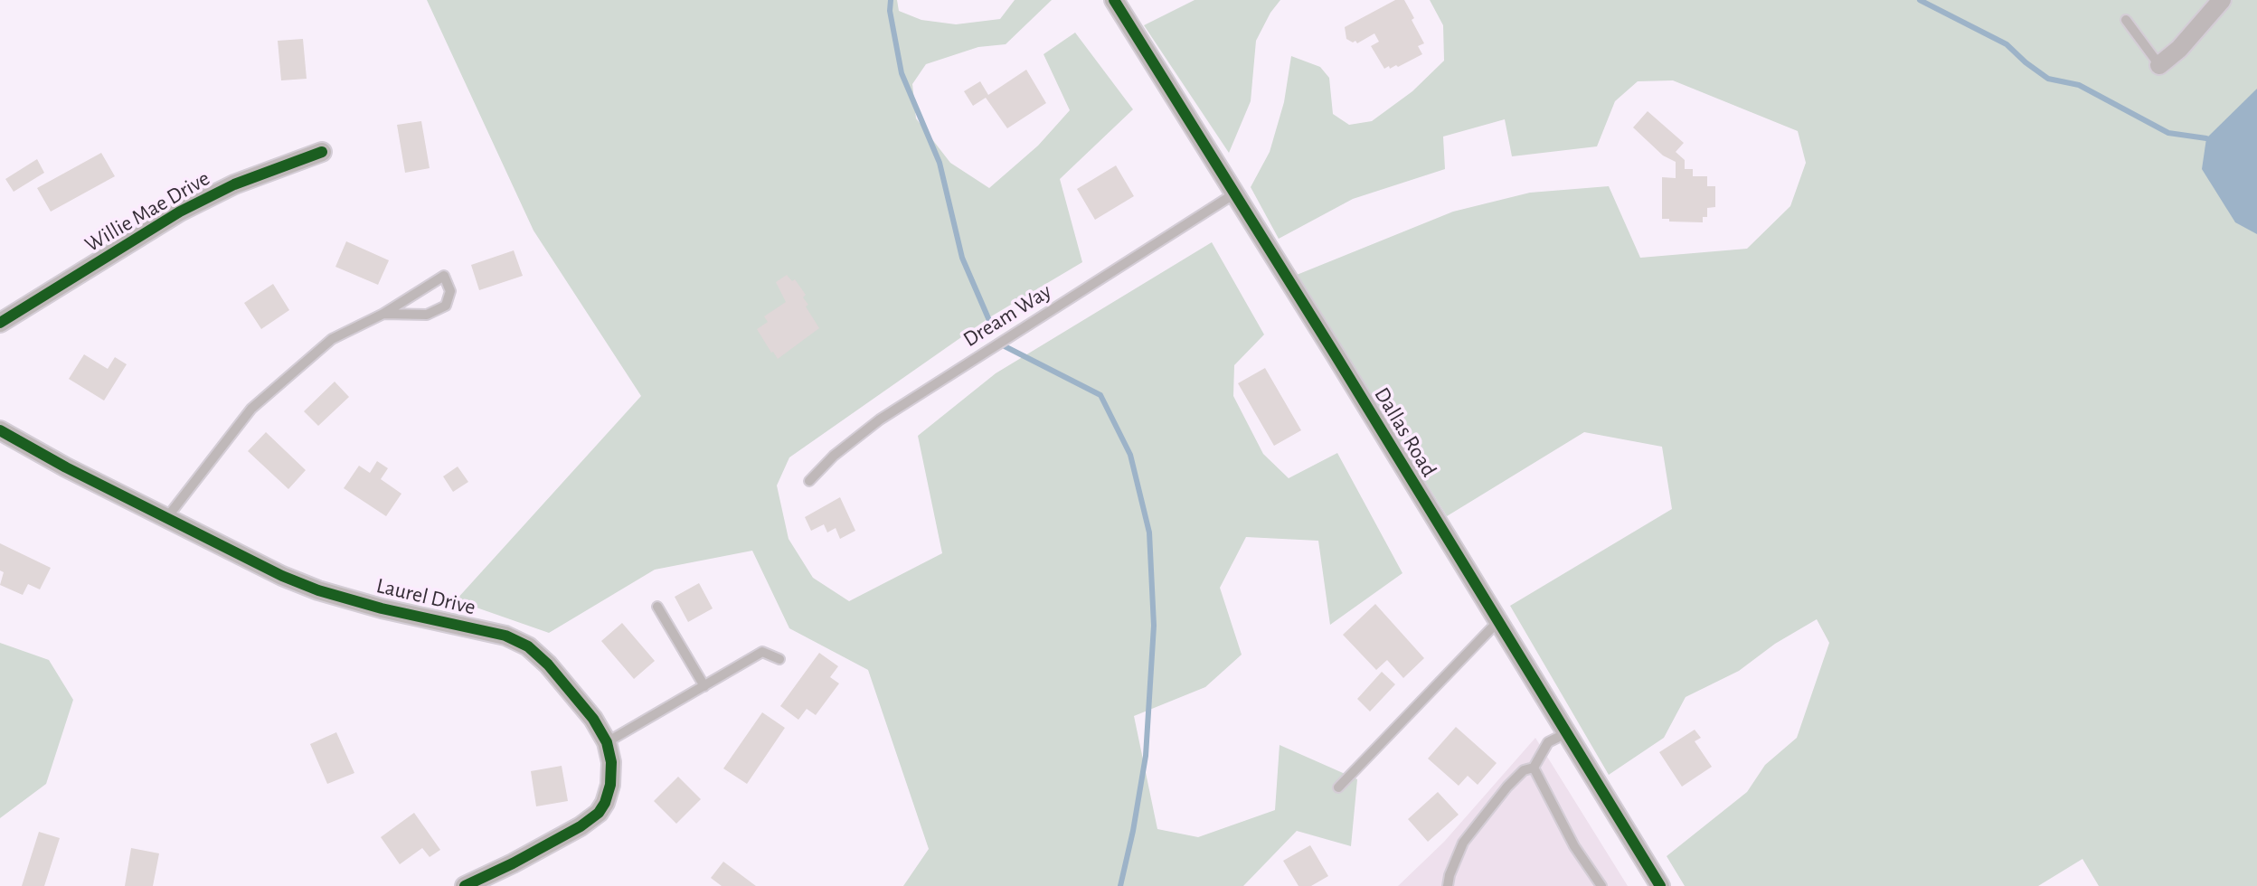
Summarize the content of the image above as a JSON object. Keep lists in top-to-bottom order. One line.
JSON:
{"streets":{"street":["Willie Mae Drive","Dallas Road","Laurel Drive"],"lane":["Dream Way"]},"crossings":[["Dream Way","Dallas Road"]]}
